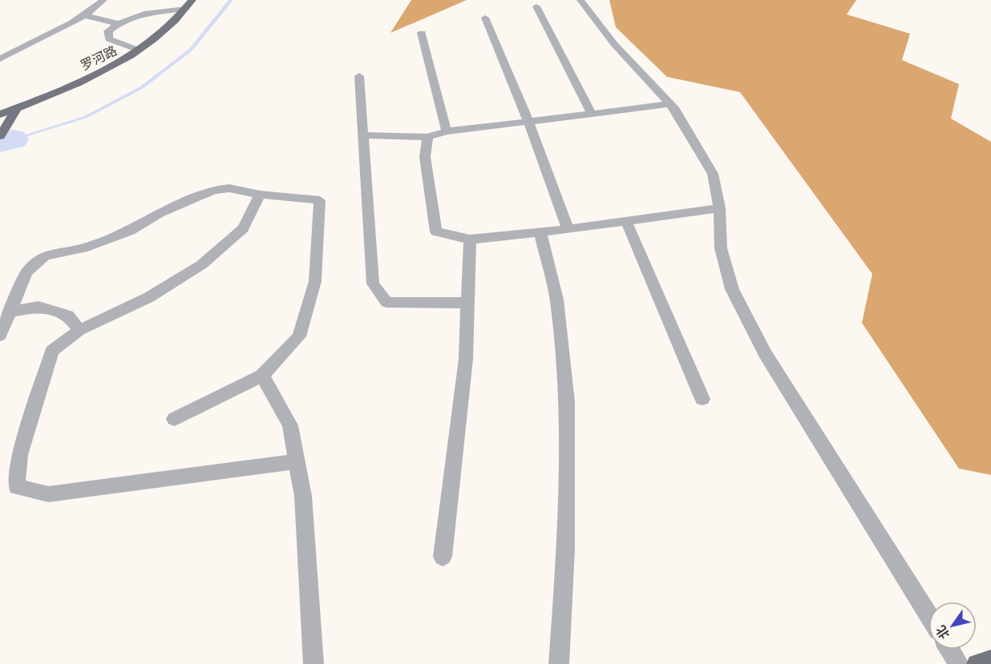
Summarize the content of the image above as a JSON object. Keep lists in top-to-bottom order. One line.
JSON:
{"streets":{"main road":["罗河路"]},"north":"bottom left"}
